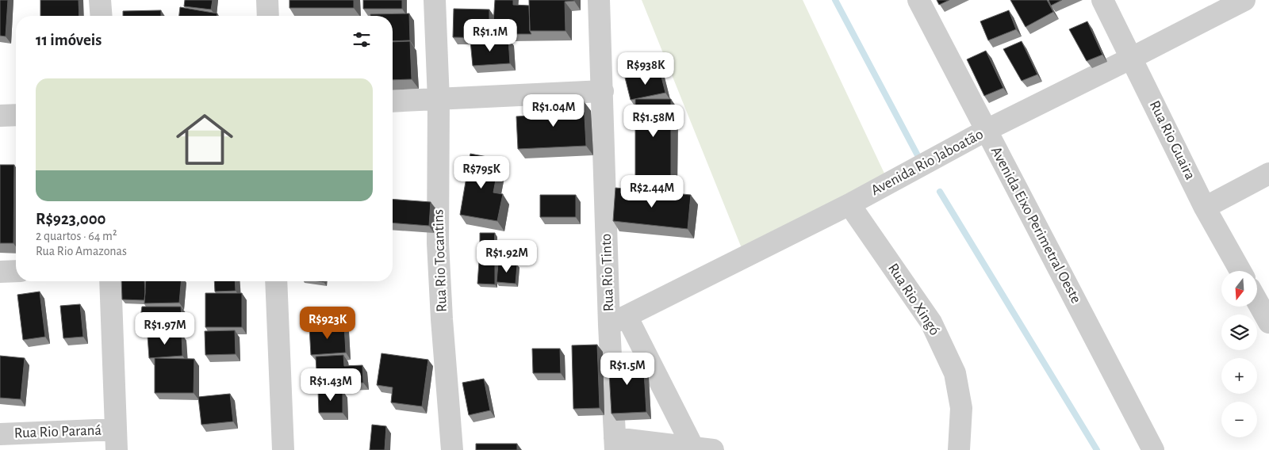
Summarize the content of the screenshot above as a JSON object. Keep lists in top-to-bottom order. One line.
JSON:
{"streets":{"street":["Rua Rio Guaira","Avenida Rio Jaboatão","Avenida Eixo Perimetral Oeste","Rua Rio Tocantins","Rua Rio Tinto","Rua Rio Xingó","Rua Rio Paraná"]},"crossings":[["Rua Rio Guaira","Avenida Rio Jaboatão"],["Avenida Rio Jaboatão","Avenida Eixo Perimetral Oeste"],["Avenida Rio Jaboatão","Rua Rio Tinto"],["Avenida Rio Jaboatão","Rua Rio Xingó"]],"north":"bottom","page":{"heading":"11 imóveis","price":["R$1.1M","R$938K","R$1.04M","R$1.58M","R$795K","R$2.44M","R$1.92M","R$923K","R$1.97M","R$1.5M","R$1.43M"],"list":[{"name":"R$923,000","note":"2 quartos · 64 m² · Rua Rio Amazonas"}],"map_buttons":["+","−"]}}
